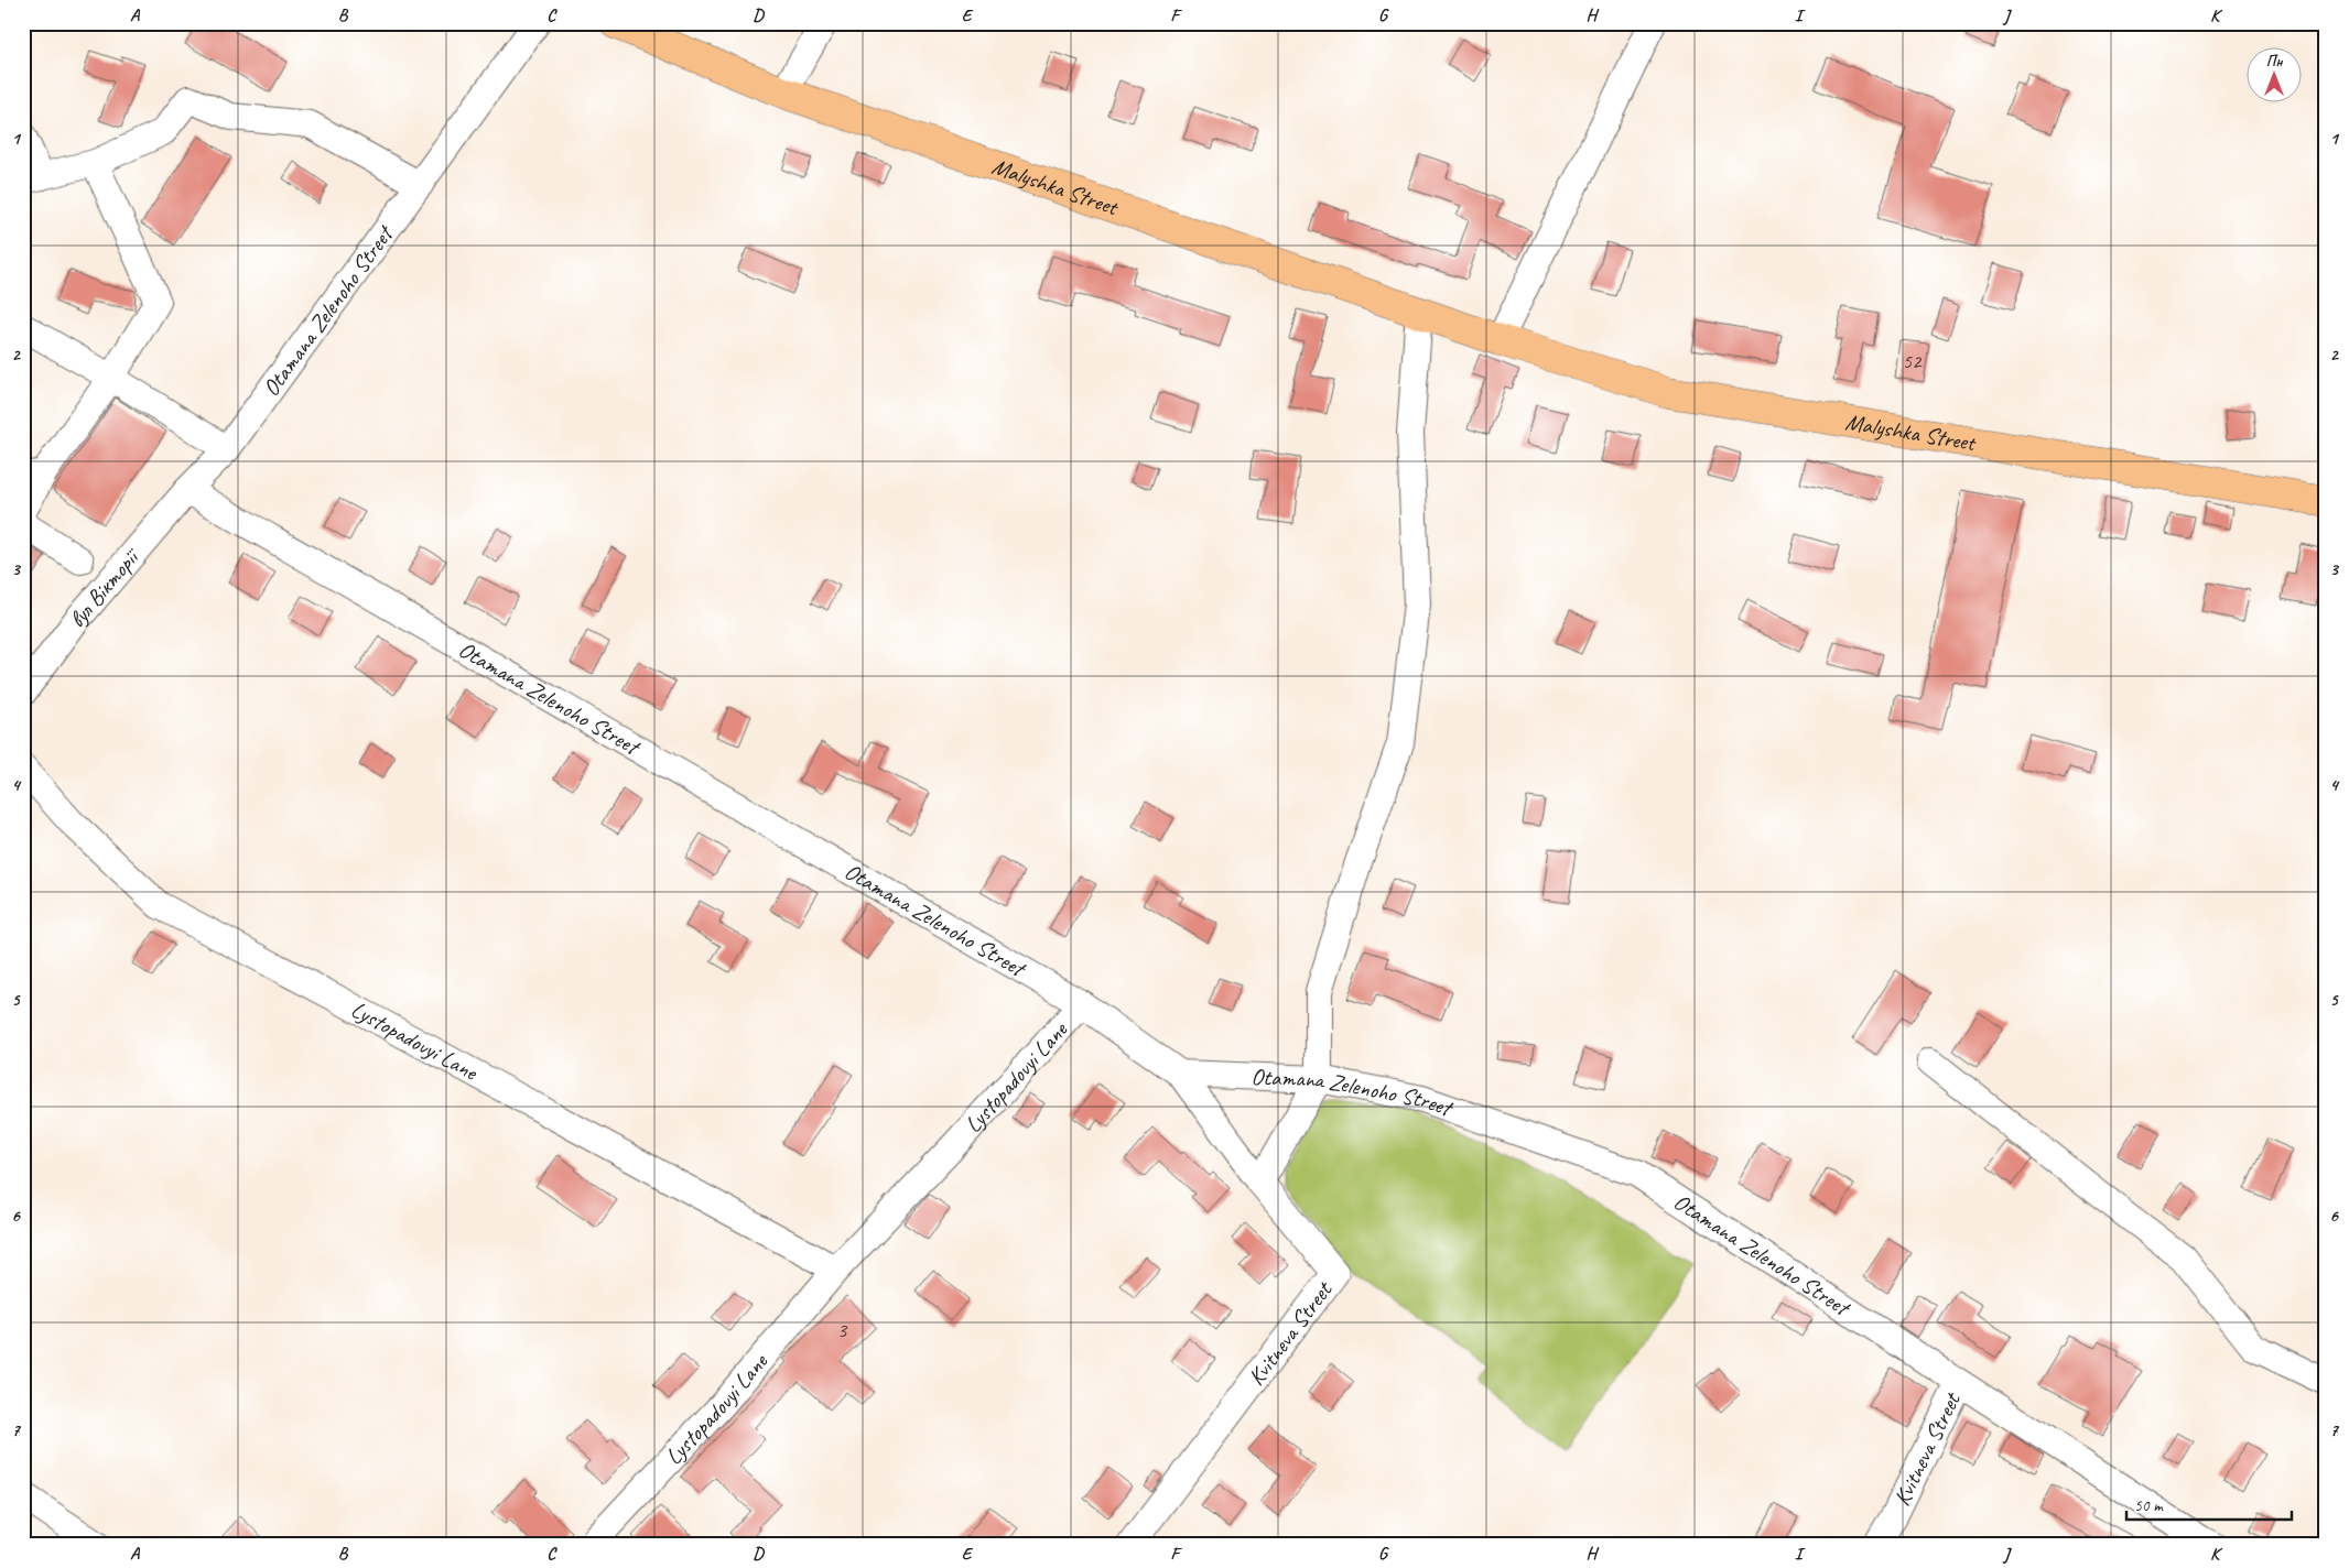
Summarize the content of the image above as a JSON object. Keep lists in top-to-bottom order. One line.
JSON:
{"streets":{"main road":["Malyshka Street"],"street":["Otamana Zelenoho Street","вул Вікторії","Lystopadovyi Lane","Kvitneva Street"]},"crossings":[["Otamana Zelenoho Street","вул Вікторії"],["Otamana Zelenoho Street","Lystopadovyi Lane"],["Otamana Zelenoho Street","Kvitneva Street"]],"house_numbers":["52","3"],"scale_bar":"50 m","north":"top","grid":{"columns":["A","B","C","D","E","F","G","H","I","J","K"],"rows":["1","2","3","4","5","6","7"]}}
